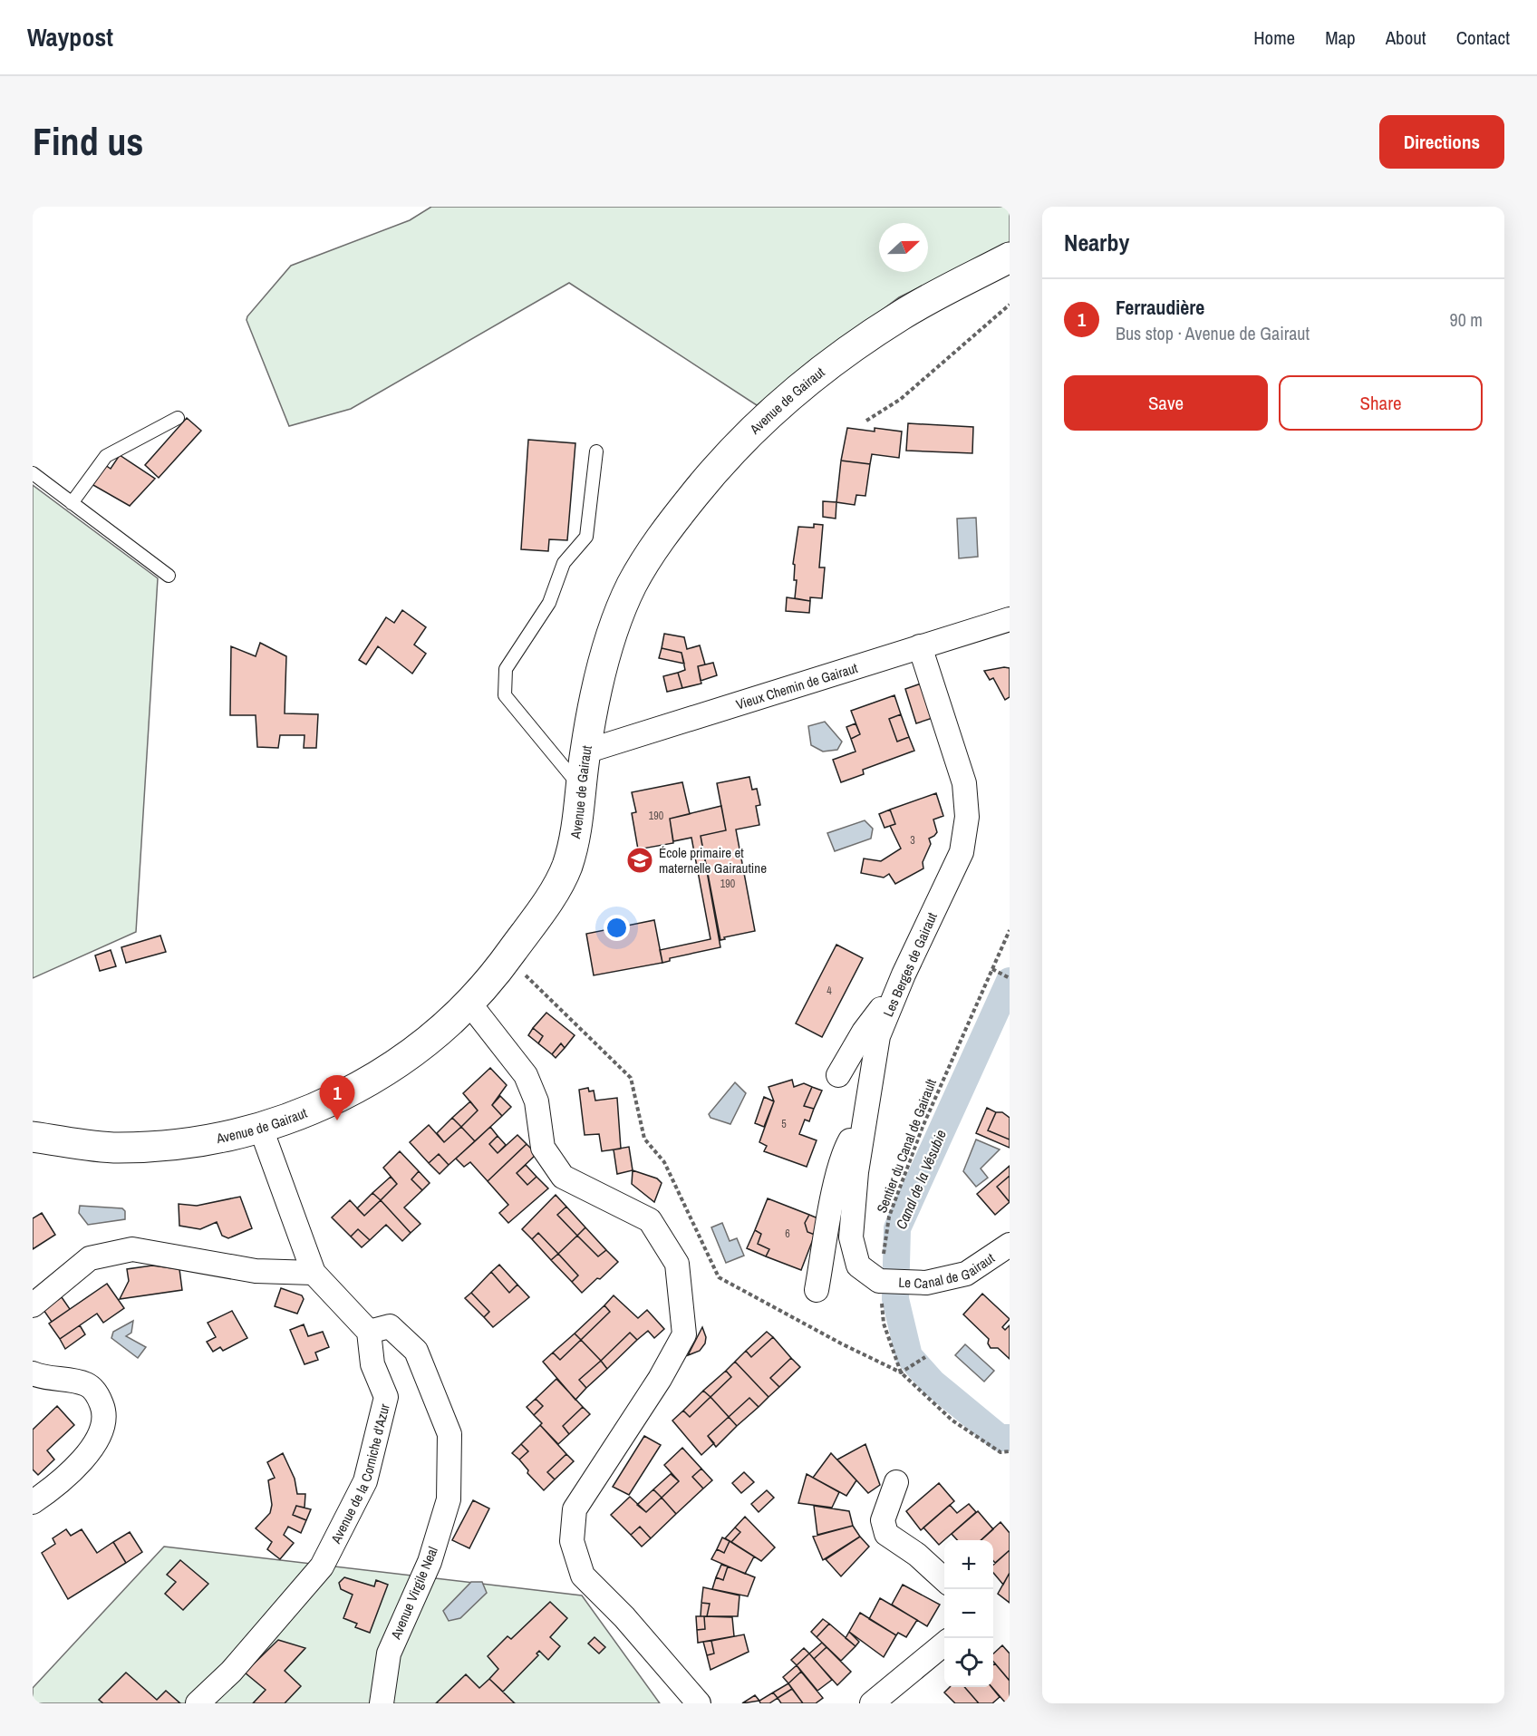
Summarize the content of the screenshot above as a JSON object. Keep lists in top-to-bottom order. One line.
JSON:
{"streets":{"street":["Avenue de Gairaut","Vieux Chemin de Gairaut","Les Berges de Gairaut","Le Canal de Gairaut","Avenue de la Corniche d'Azur","Avenue Virgile Neal"],"path":["Sentier du Canal de Gairault"]},"crossings":[["Avenue de Gairaut","Vieux Chemin de Gairaut"],["Vieux Chemin de Gairaut","Les Berges de Gairaut"],["Les Berges de Gairaut","Sentier du Canal de Gairault"],["Les Berges de Gairaut","Le Canal de Gairaut"],["Sentier du Canal de Gairault","Le Canal de Gairaut"],["Avenue de la Corniche d'Azur","Avenue Virgile Neal"]],"water":["Canal de la Vésubie"],"places":{"school or university":["École primaire et maternelle Gairautine"]},"house_numbers":["190","3","190","4","5","6"],"north":"right","page":{"header":"Waypost","nav":["Home","Map","About","Contact"],"buttons":["Directions",["Save","Share"]],"title":"Find us","heading":"Nearby","list":[{"mark":"1","name":"Ferraudière","note":"Bus stop · Avenue de Gairaut","value":"90 m"}],"pins":"1","map_buttons":["+","−"]}}
